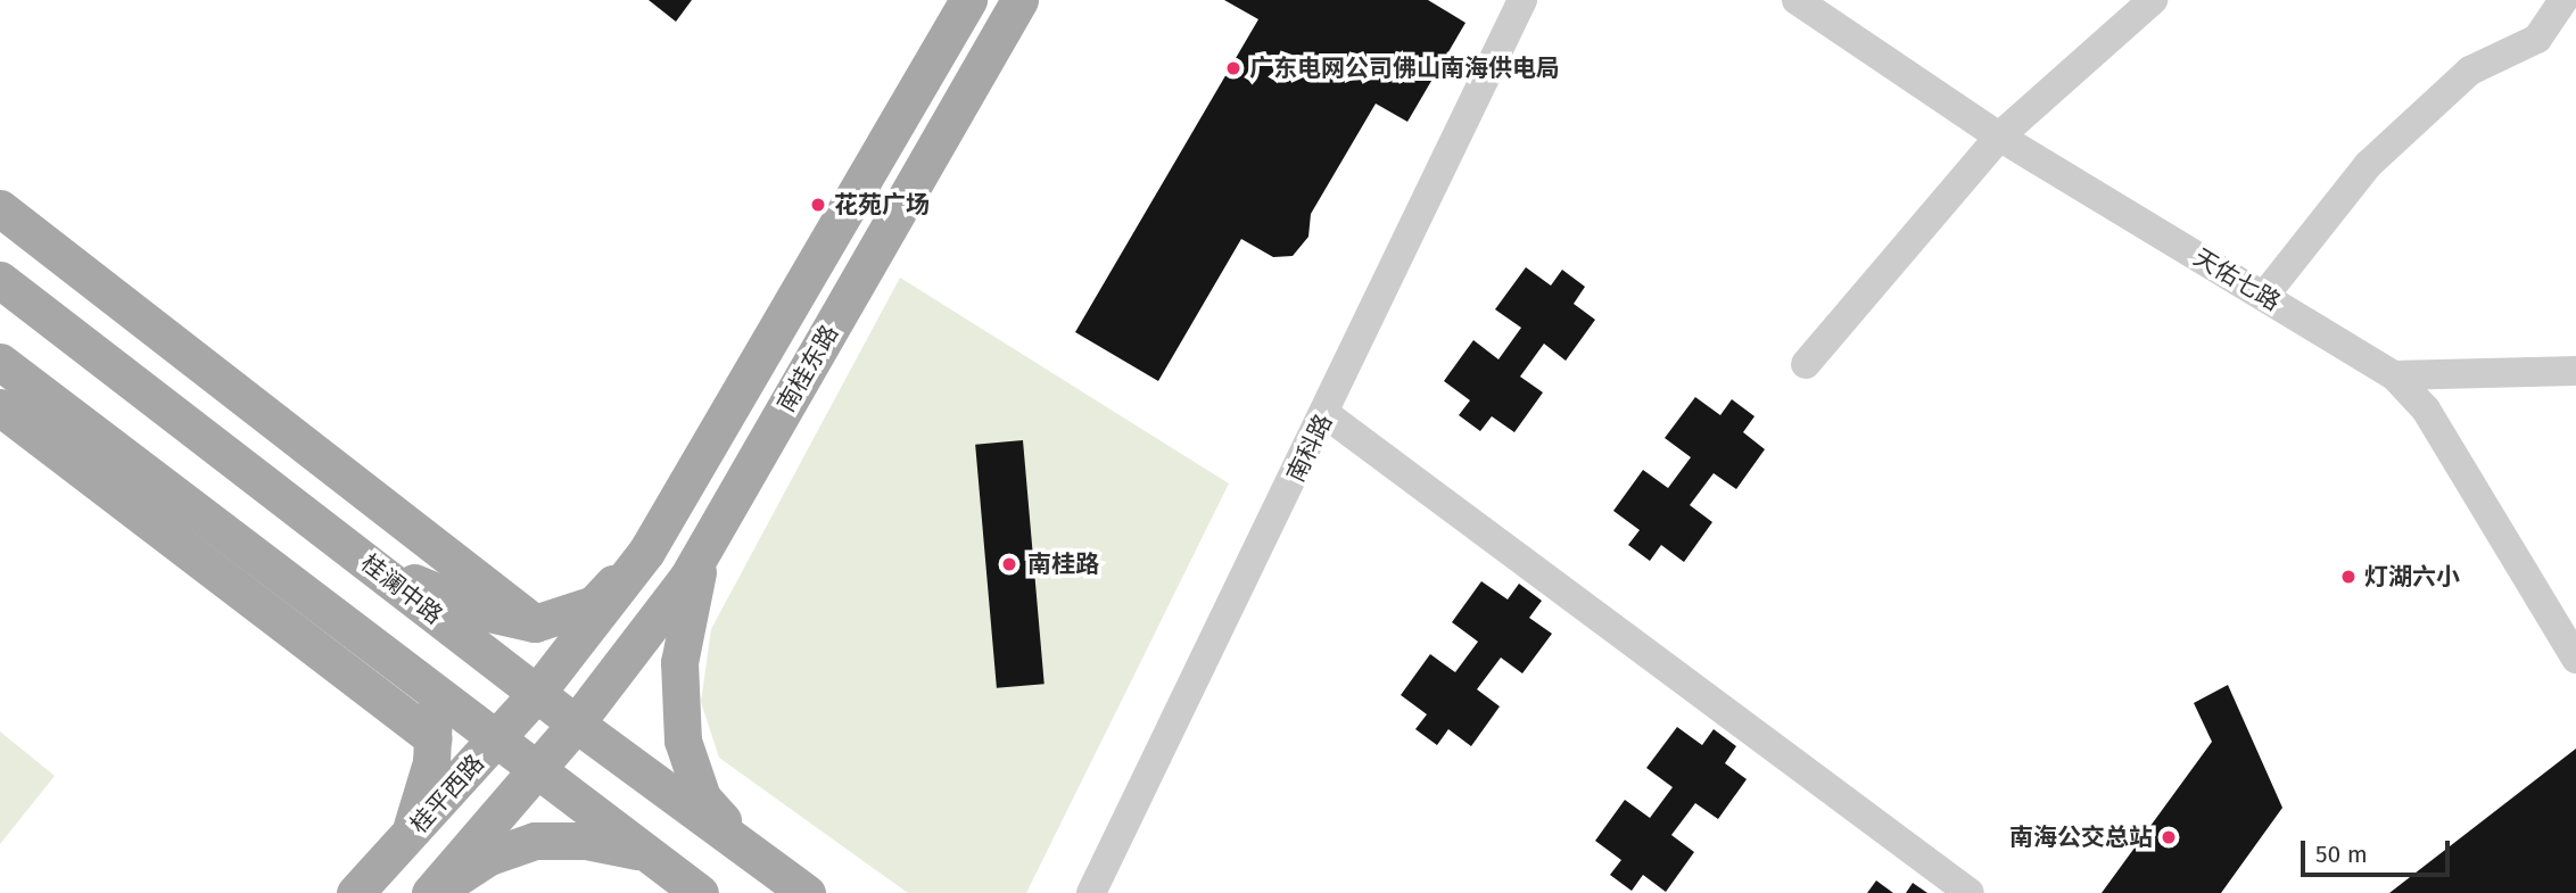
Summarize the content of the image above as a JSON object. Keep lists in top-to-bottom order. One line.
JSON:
{"streets":{"main road":["南桂东路","桂澜中路","桂平西路"],"street":["天佑七路","南科路"]},"crossings":[["南桂东路","桂澜中路"],["南桂东路","桂平西路"],["桂澜中路","桂平西路"]],"places":["广东电网公司佛山南海供电局","花苑广场","南桂路","灯湖六小","南海公交总站"],"scale_bar":"50 m"}
